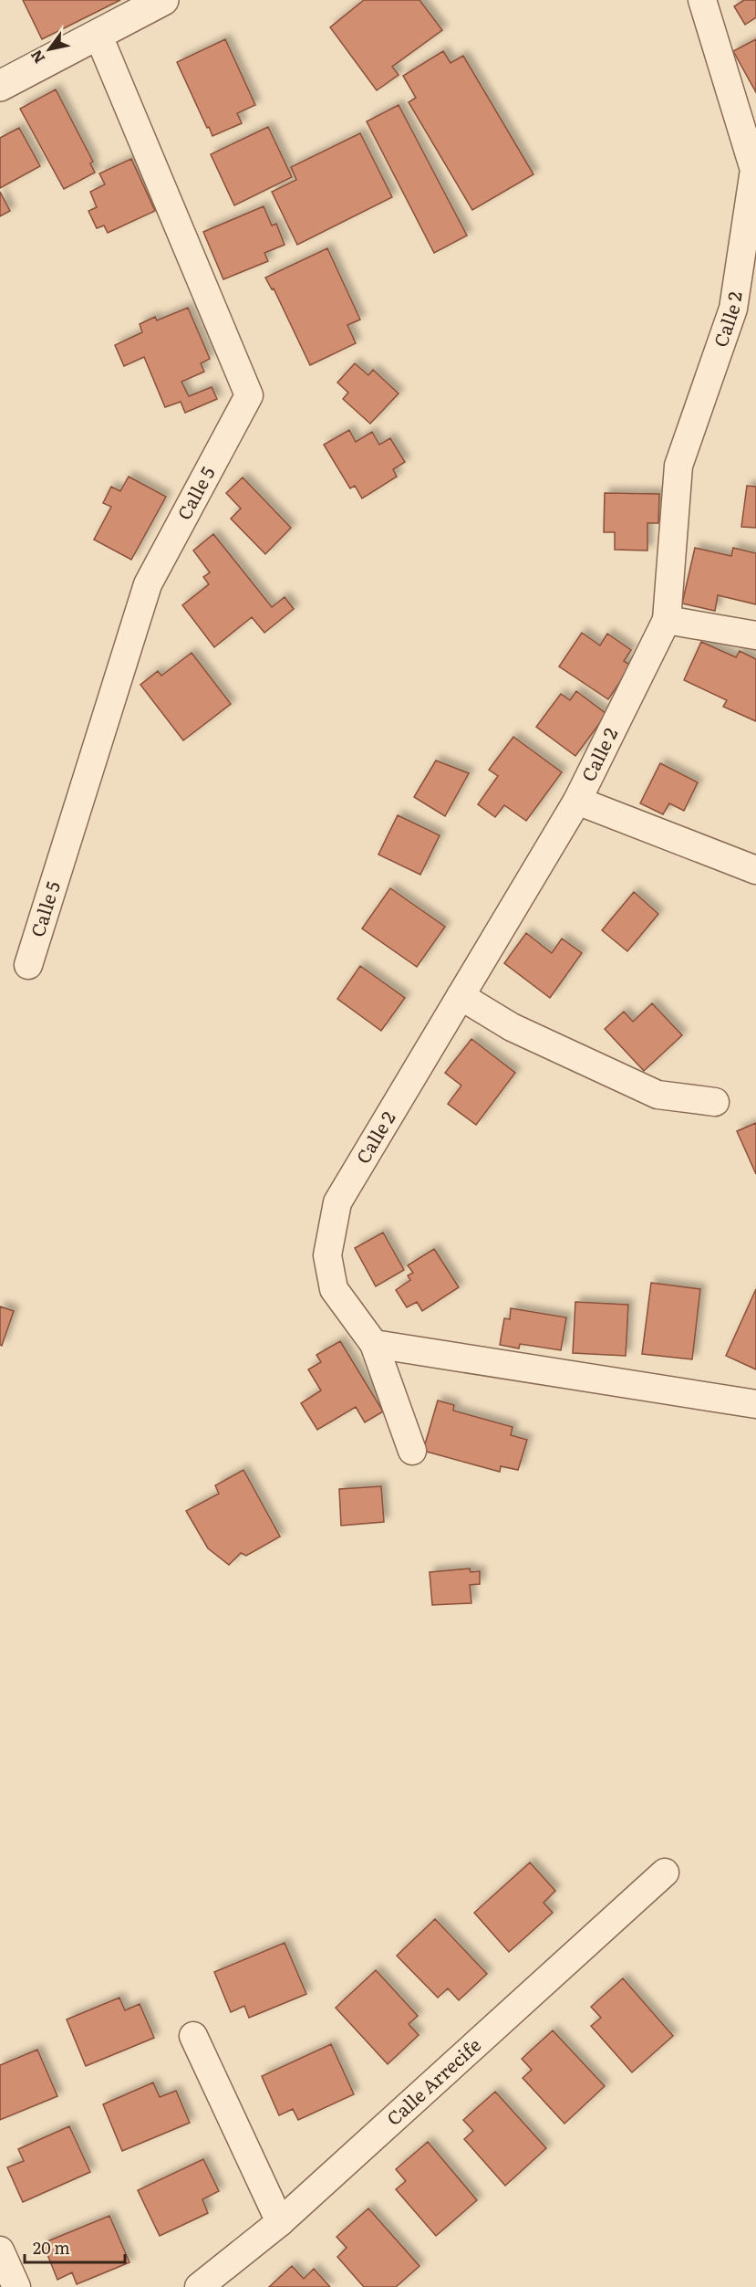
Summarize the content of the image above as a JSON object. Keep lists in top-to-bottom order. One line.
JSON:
{"streets":{"street":["Calle 2","Calle 5","Calle Arrecife"]},"scale_bar":"20 m","north":"bottom left"}
